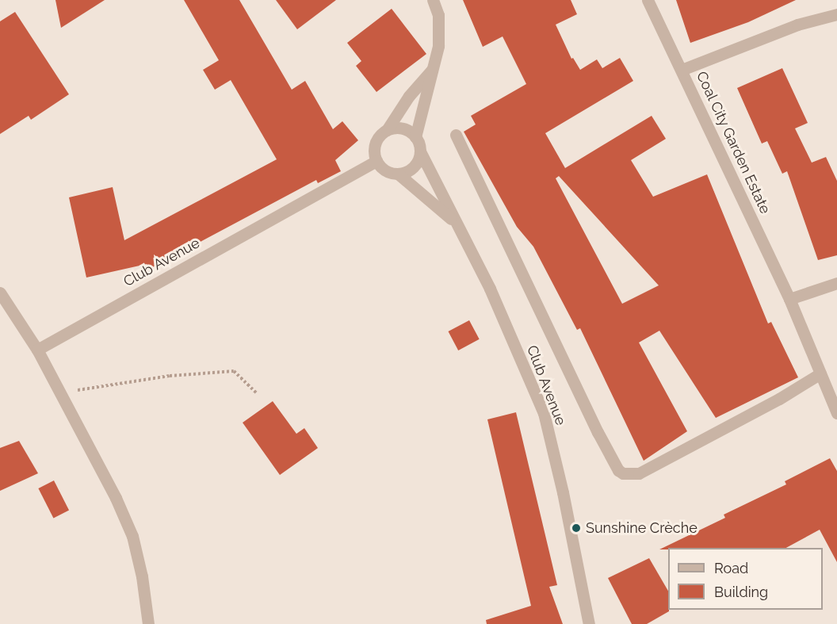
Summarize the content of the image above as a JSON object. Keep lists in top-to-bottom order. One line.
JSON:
{"streets":{"street":["Coal City Garden Estate","Club Avenue"]},"places":["Sunshine Crèche"],"legend":["Road","Building"]}
